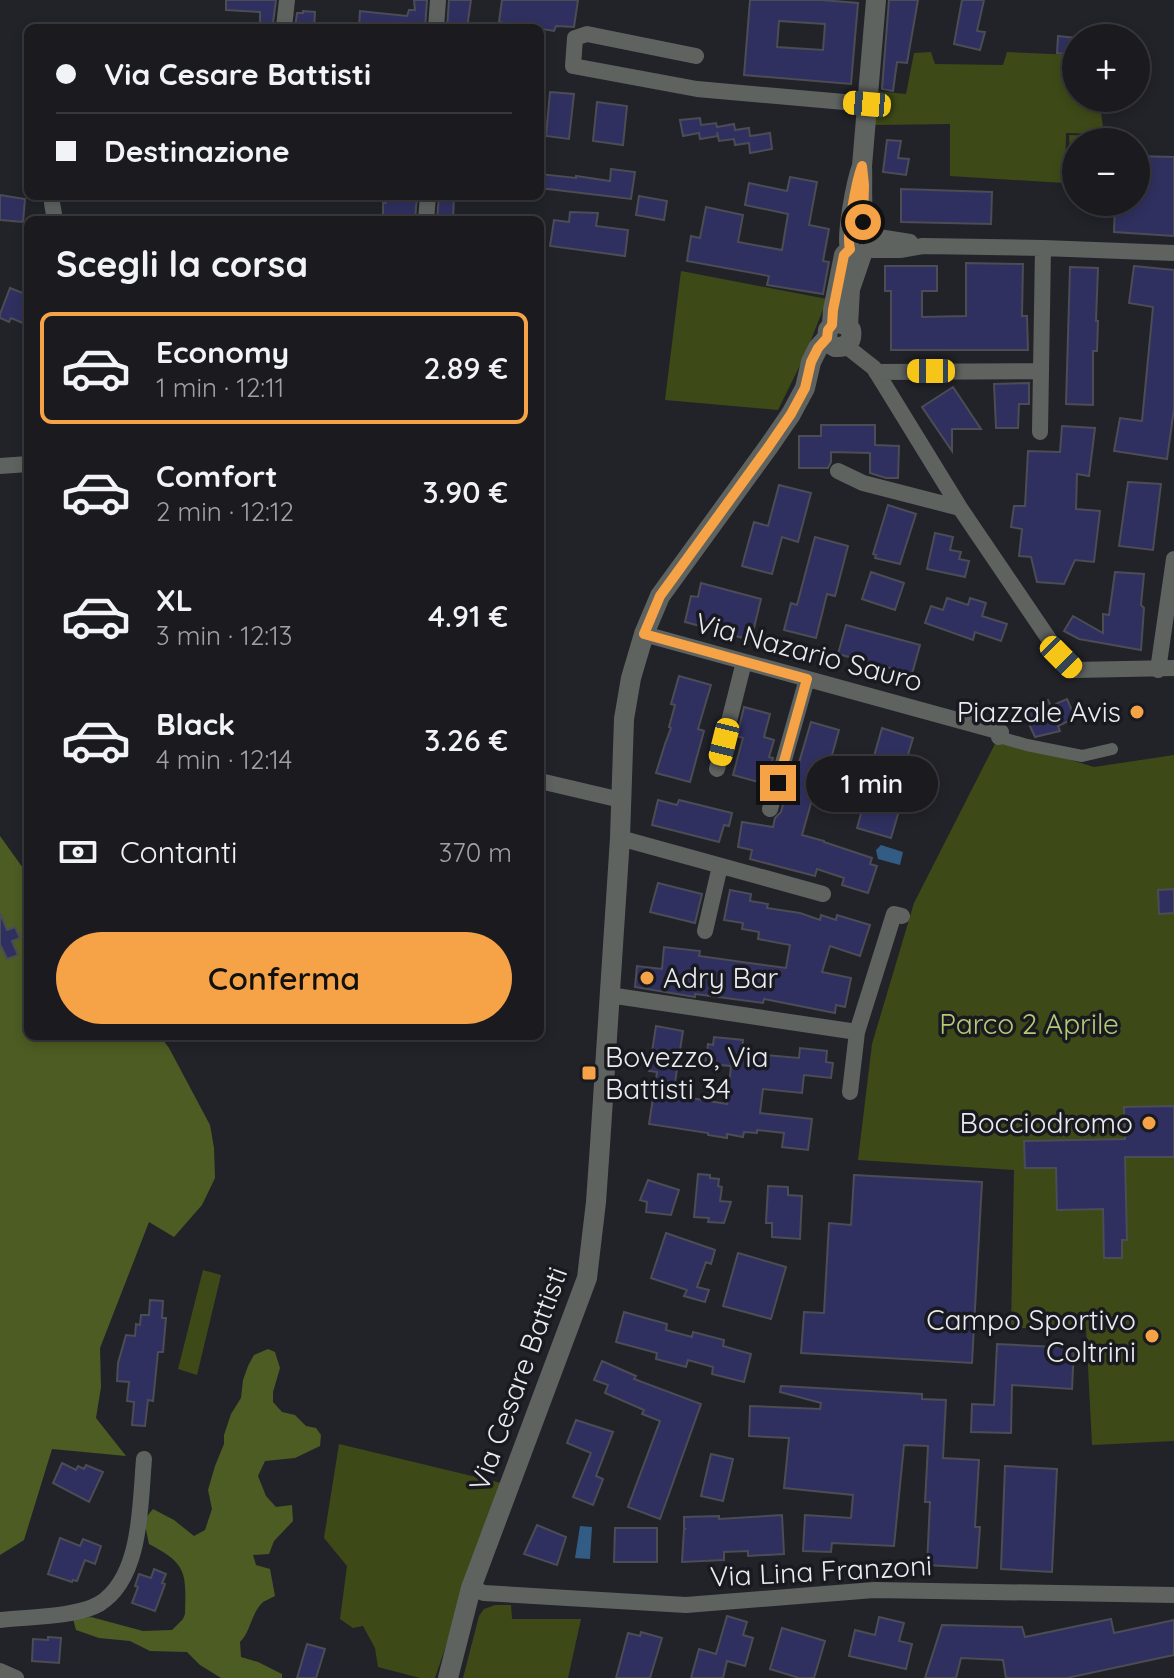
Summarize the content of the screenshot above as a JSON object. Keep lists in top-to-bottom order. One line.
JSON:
{"streets":{"street":["Via Nazario Sauro","Via Cesare Battisti","Via Lina Franzoni"]},"crossings":[["Via Nazario Sauro","Via Cesare Battisti"],["Via Cesare Battisti","Via Lina Franzoni"]],"parks":["Parco 2 Aprile"],"places":{"other":["Piazzale Avis","Adry Bar","Bocciodromo","Campo Sportivo Coltrini"],"transit":["Bovezzo, Via Battisti 34"]},"page":{"map_buttons":["+","−"],"banner":["Via Cesare Battisti","Destinazione"],"heading":"Scegli la corsa","list":[{"name":"Economy","note":"1 min · 12:11","value":"2.89 €"},{"name":"Comfort","note":"2 min · 12:12","value":"3.90 €"},{"name":"XL","note":"3 min · 12:13","value":"4.91 €"},{"name":"Black","note":"4 min · 12:14","value":"3.26 €"}],"bubble":"1 min","pay":["Contanti","370 m"],"buttons":"Conferma"}}
